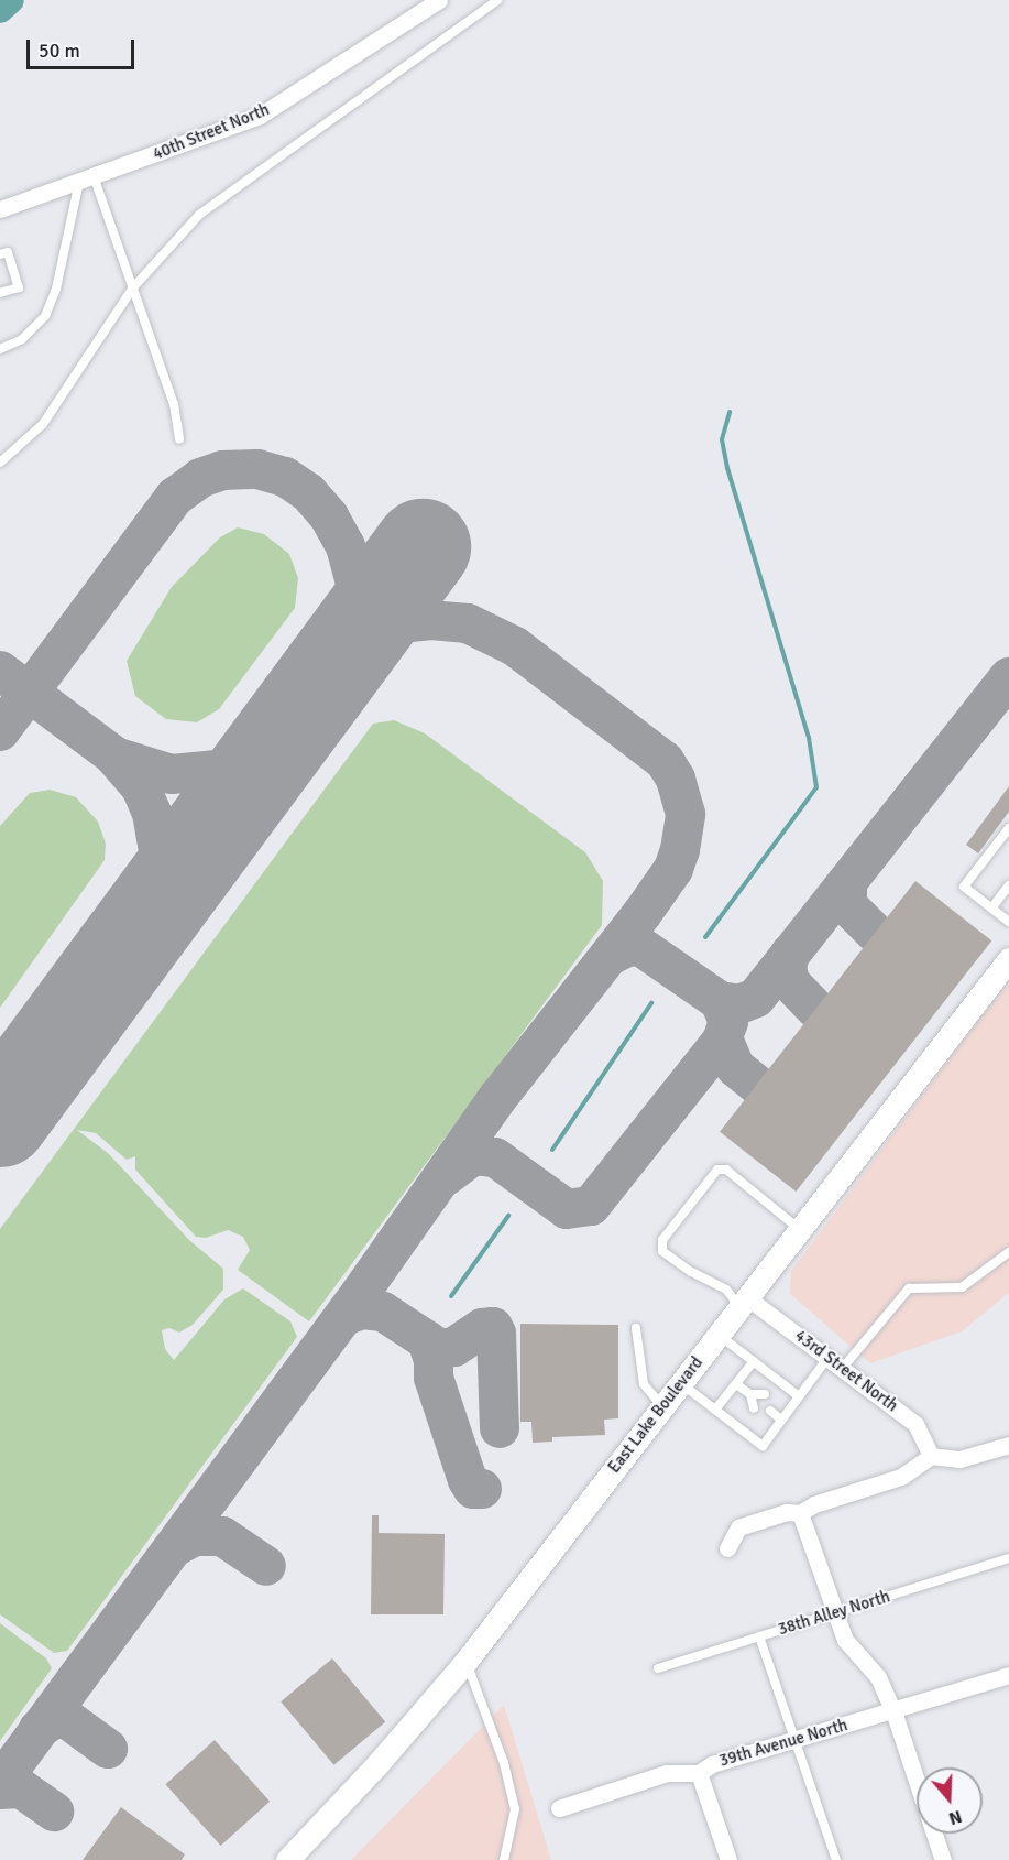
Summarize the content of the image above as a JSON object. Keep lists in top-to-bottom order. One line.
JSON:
{"streets":{"street":["40th Street North","43rd Street North","East Lake Boulevard","39th Avenue North"],"lane":["38th Alley North"]},"crossings":[["43rd Street North","East Lake Boulevard"]],"scale_bar":"50 m","north":"bottom"}
